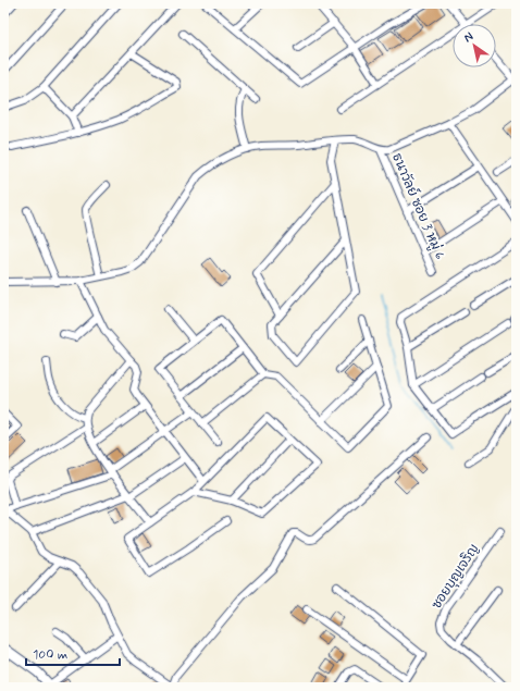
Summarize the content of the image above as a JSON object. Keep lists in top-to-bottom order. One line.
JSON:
{"streets":{"street":["ธนาวัลย์ ซอย 3 หมู่ 6","ซอยบุญเจริญ"]},"scale_bar":"100 m","north":"top left"}
